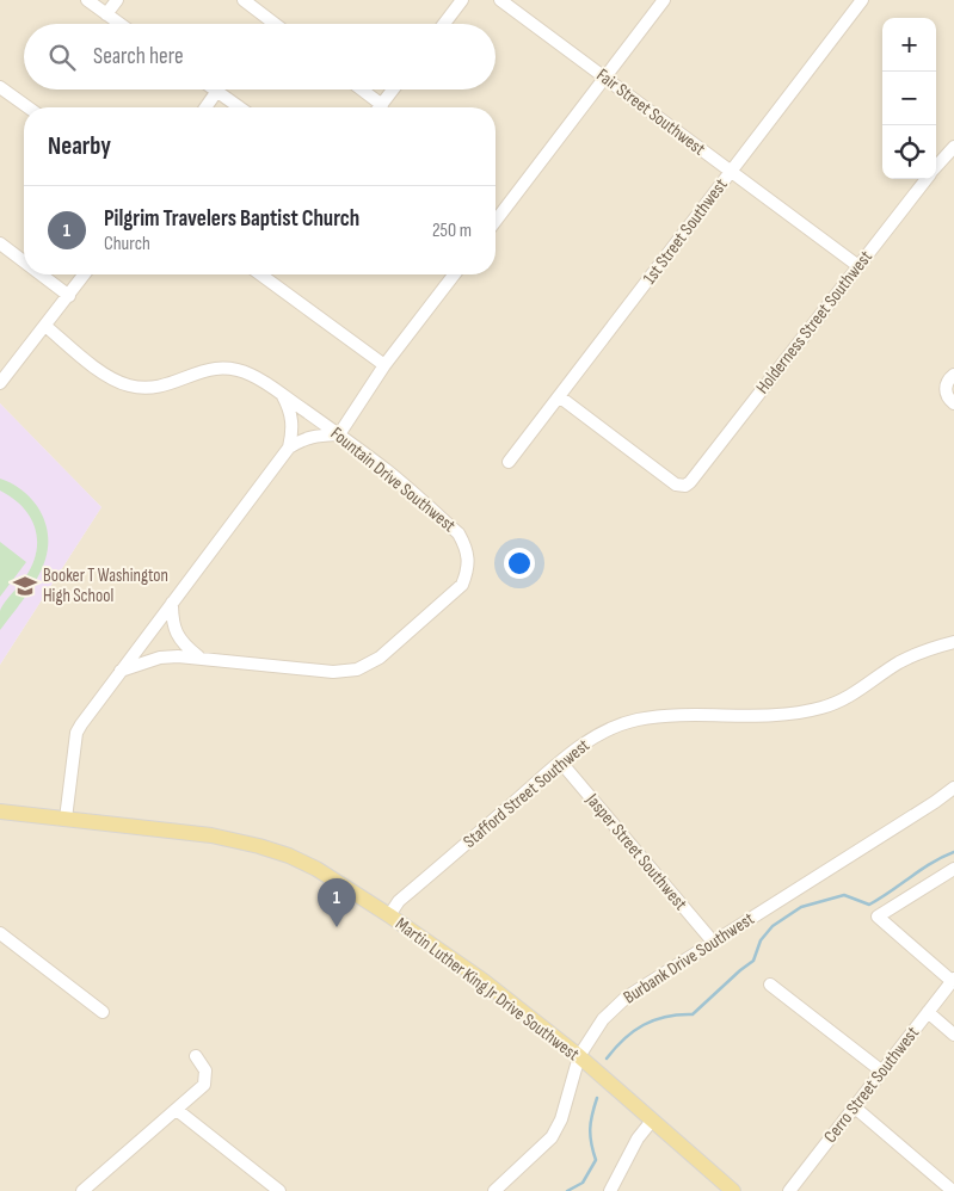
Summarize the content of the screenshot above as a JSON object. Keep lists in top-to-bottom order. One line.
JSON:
{"streets":{"main road":["Martin Luther King Jr Drive Southwest"],"street":["Fair Street Southwest","1st Street Southwest","Holderness Street Southwest","Fountain Drive Southwest","Stafford Street Southwest","Jasper Street Southwest","Burbank Drive Southwest","Cerro Street Southwest"]},"crossings":[["Fair Street Southwest","1st Street Southwest"],["Fair Street Southwest","Holderness Street Southwest"],["1st Street Southwest","Holderness Street Southwest"],["Stafford Street Southwest","Jasper Street Southwest"],["Stafford Street Southwest","Martin Luther King Jr Drive Southwest"],["Jasper Street Southwest","Burbank Drive Southwest"],["Burbank Drive Southwest","Martin Luther King Jr Drive Southwest"]],"places":{"school or university":["Booker T Washington High School"]},"page":{"map_buttons":["+","−"],"search":"Search here","heading":"Nearby","list":[{"mark":"1","name":"Pilgrim Travelers Baptist Church","note":"Church","value":"250 m"}],"pins":"1"}}
